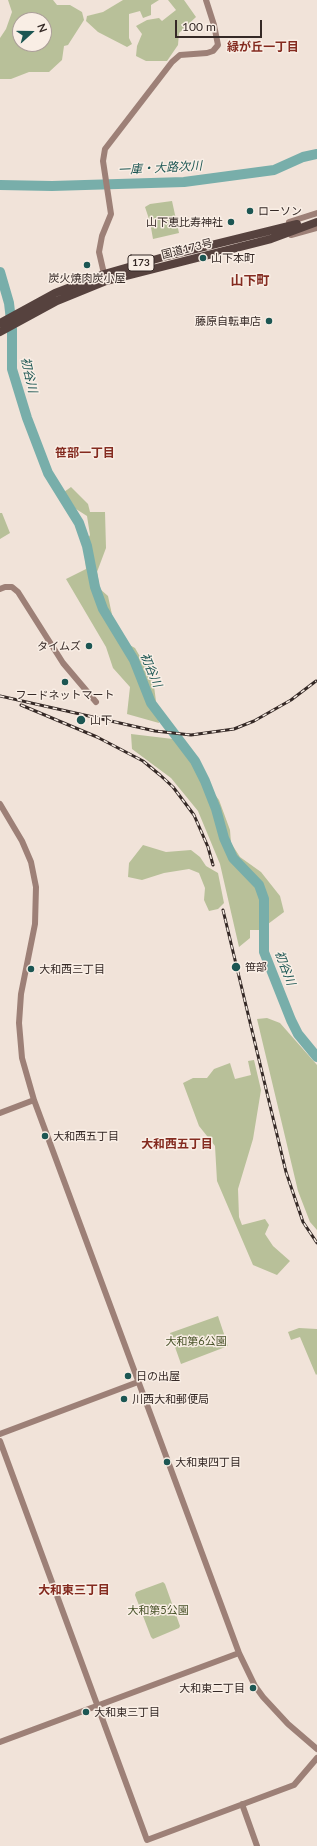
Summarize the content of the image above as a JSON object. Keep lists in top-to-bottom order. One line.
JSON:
{"streets":{"highway":["国道173号","173"]},"districts":["緑が丘一丁目","山下町","笹部一丁目","大和西五丁目","大和東三丁目"],"water":["一庫・大路次川","初谷川"],"parks":["大和第6公園","大和第5公園"],"places":["ローソン","山下恵比寿神社","山下本町","炭火焼肉炭小屋","藤原自転車店","タイムズ","フードネットマート","山下","笹部","大和西三丁目","大和西五丁目","日の出屋","川西大和郵便局","大和東四丁目","大和東二丁目","大和東三丁目"],"scale_bar":"100 m","north":"right"}
